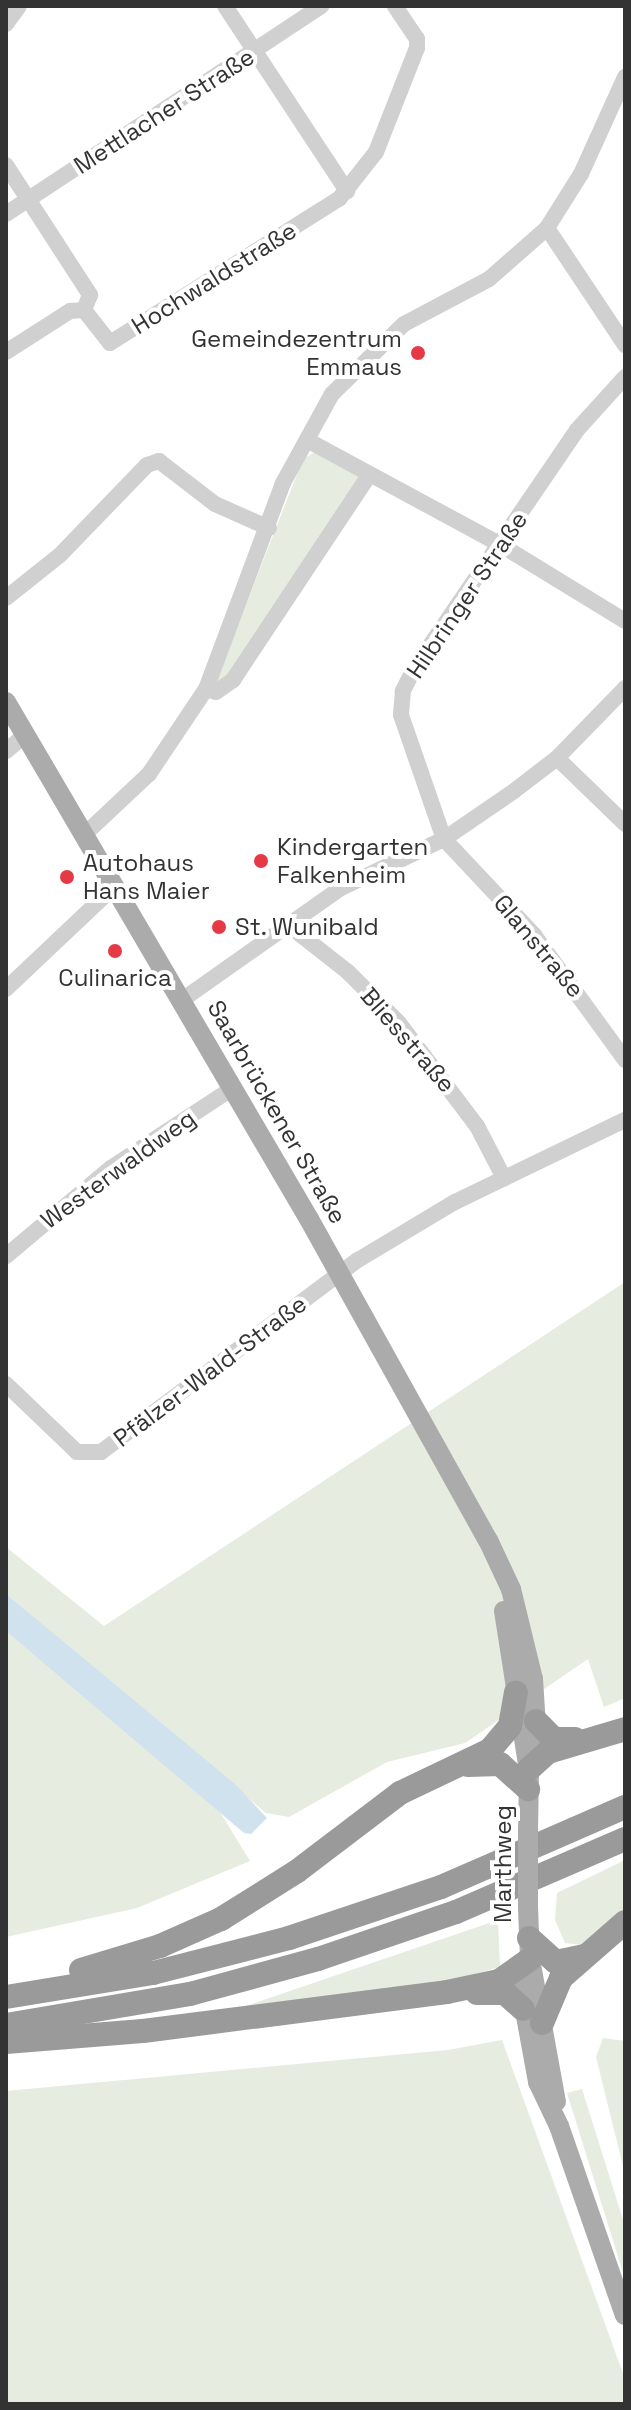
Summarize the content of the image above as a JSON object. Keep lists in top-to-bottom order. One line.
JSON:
{"streets":{"main road":["Saarbrückener Straße","Marthweg"],"street":["Mettlacher Straße","Hochwaldstraße","Hilbringer Straße","Glanstraße","Bliesstraße","Westerwaldweg","Pfälzer-Wald-Straße"]},"crossings":[["Hilbringer Straße","Glanstraße"],["Bliesstraße","Pfälzer-Wald-Straße"],["Saarbrückener Straße","Westerwaldweg"],["Saarbrückener Straße","Pfälzer-Wald-Straße"],["Saarbrückener Straße","Marthweg"]],"places":["Gemeindezentrum Emmaus","Kindergarten Falkenheim","Autohaus Hans Maier","St. Wunibald","Culinarica"]}
